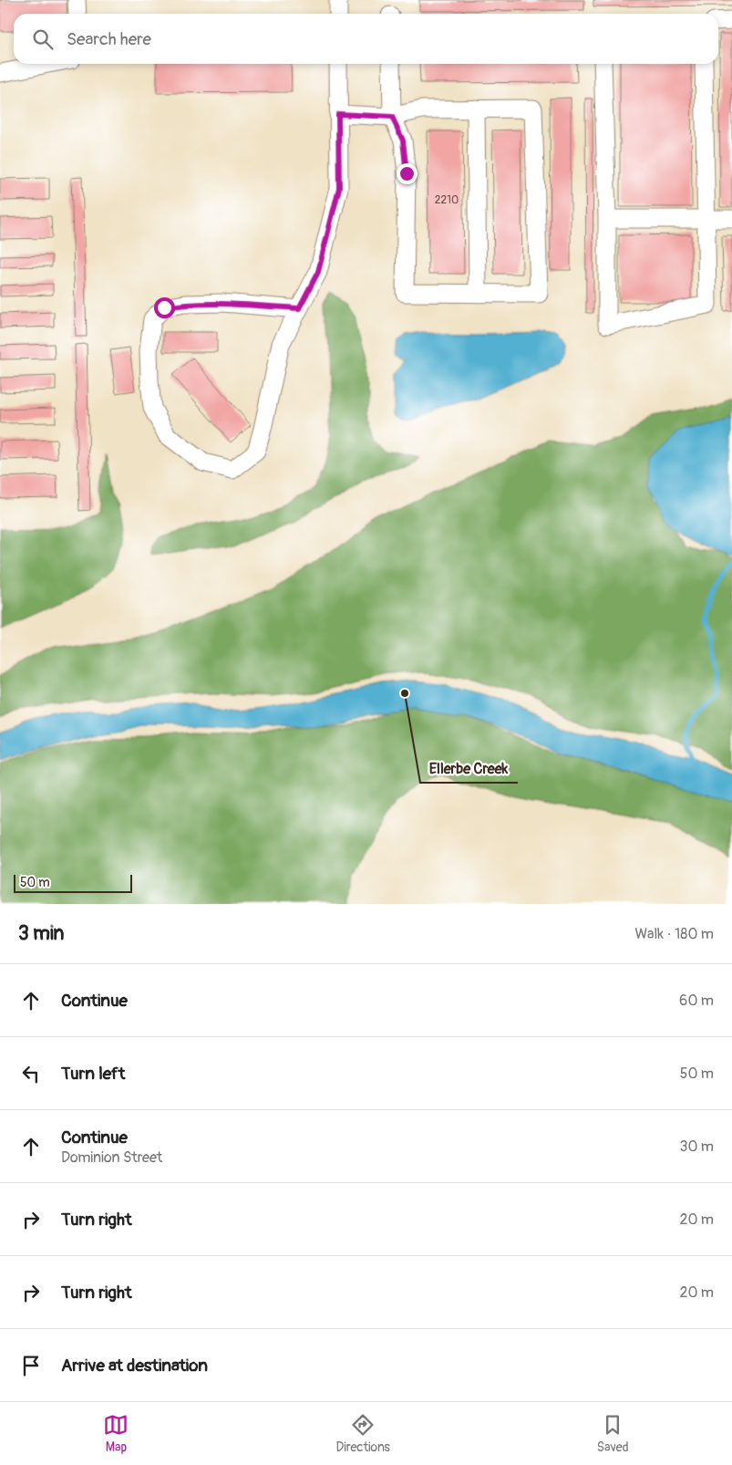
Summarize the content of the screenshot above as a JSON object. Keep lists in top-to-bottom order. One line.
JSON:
{"places":["Ellerbe Creek"],"house_numbers":["2210"],"scale_bar":"50 m","page":{"search":"Search here","scale":"50 m","heading":["3 min","Walk · 180 m"],"list":[["Continue","60 m"],["Turn left","50 m"],["Continue","Dominion Street","30 m"],["Turn right","20 m"],["Turn right","20 m"],"Arrive at destination"],"nav":["Map","Directions","Saved"]}}
